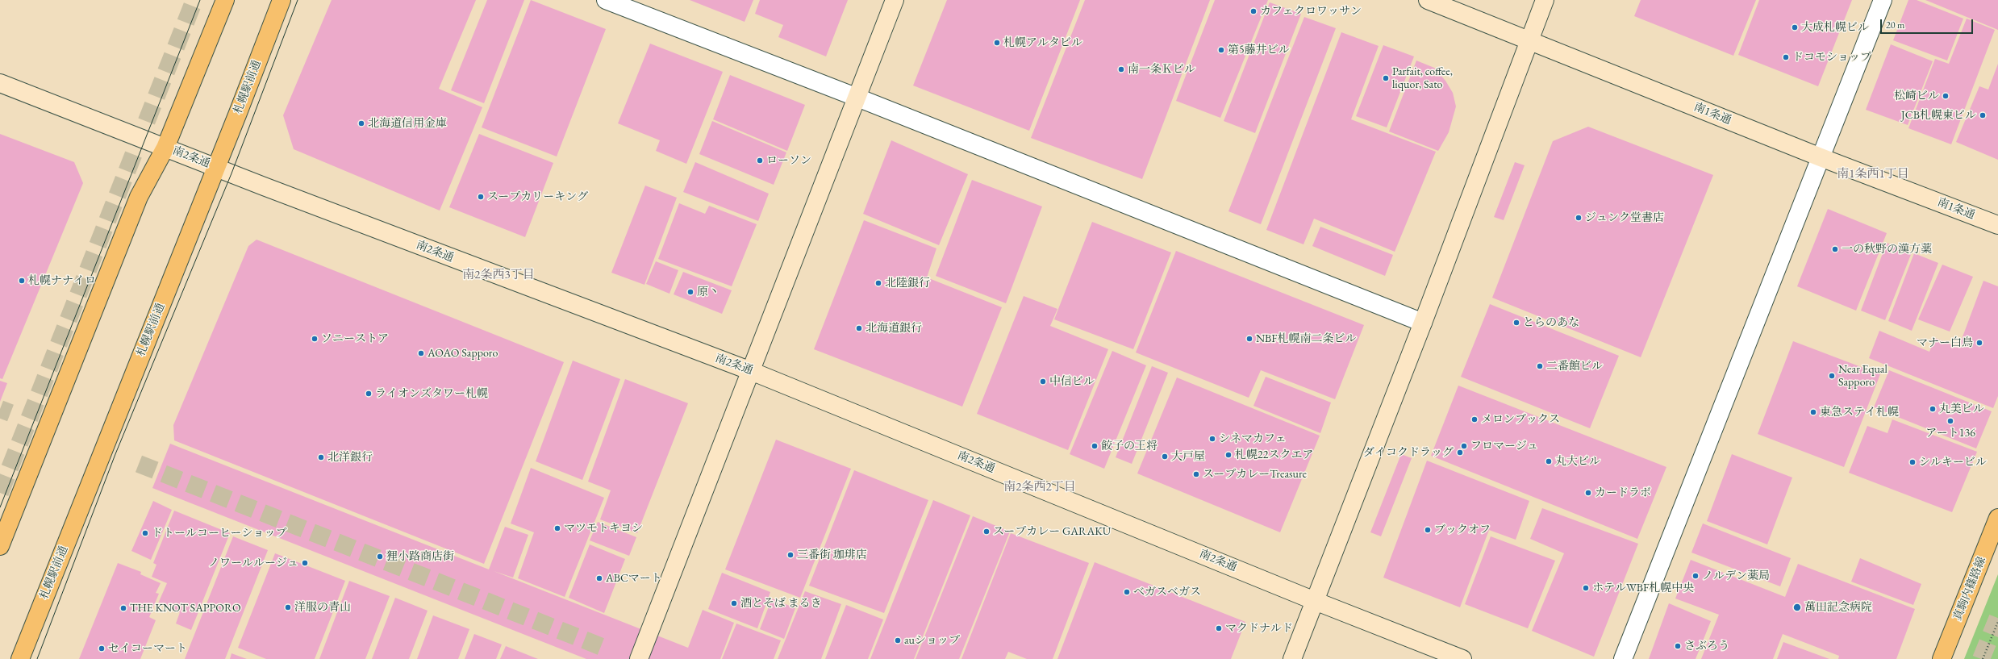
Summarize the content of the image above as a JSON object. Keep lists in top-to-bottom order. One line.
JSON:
{"streets":{"main road":["札幌駅前通","真駒内篠路線"],"street":["南1条通","南2条通"]},"crossings":[["札幌駅前通","南2条通"]],"districts":["南1条西1丁目","南2条西3丁目","南2条西2丁目"],"places":["カフェクロワッサン","大成札幌ビル","札幌アルタビル","第5藤井ビル","ドコモショップ","南一条Ｋビル","Parfait, coffee, liquor, Sato","松崎ビル","JCB札幌東ビル","北海道信用金庫","ローソン","スープカリーキング","ジュンク堂書店","一の秋野の漢方薬","札幌ナナイロ","北陸銀行","原丶","とらのあな","北海道銀行","ソニーストア","NBF札幌南二条ビル","マナー白鳥","AOAO Sapporo","二番館ビル","Near Equal Sapporo","中信ビル","ライオンズタワー札幌","丸美ビル","東急ステイ札幌","メロンブックス","アート136","シネマカフェ","餃子の王将","フロマージュ","ダイコクドラッグ","札幌22スクエア","大戸屋","北洋銀行","丸大ビル","シルキービル","スープカレーTreasure","カードラボ","マツモトキヨシ","ブックオフ","スープカレー GARAKU","ドトールコーヒーショップ","三番街 珈琲店","狸小路商店街","ノワールルージュ","ノルデン薬局","ABCマート","ホテルWBF札幌中央","ベガスベガス","酒とそば まるき","洋服の青山","萬田記念病院","THE KNOT SAPPORO","マクドナルド","auショップ","さぶろう","セイコーマート"],"scale_bar":"20 m"}
